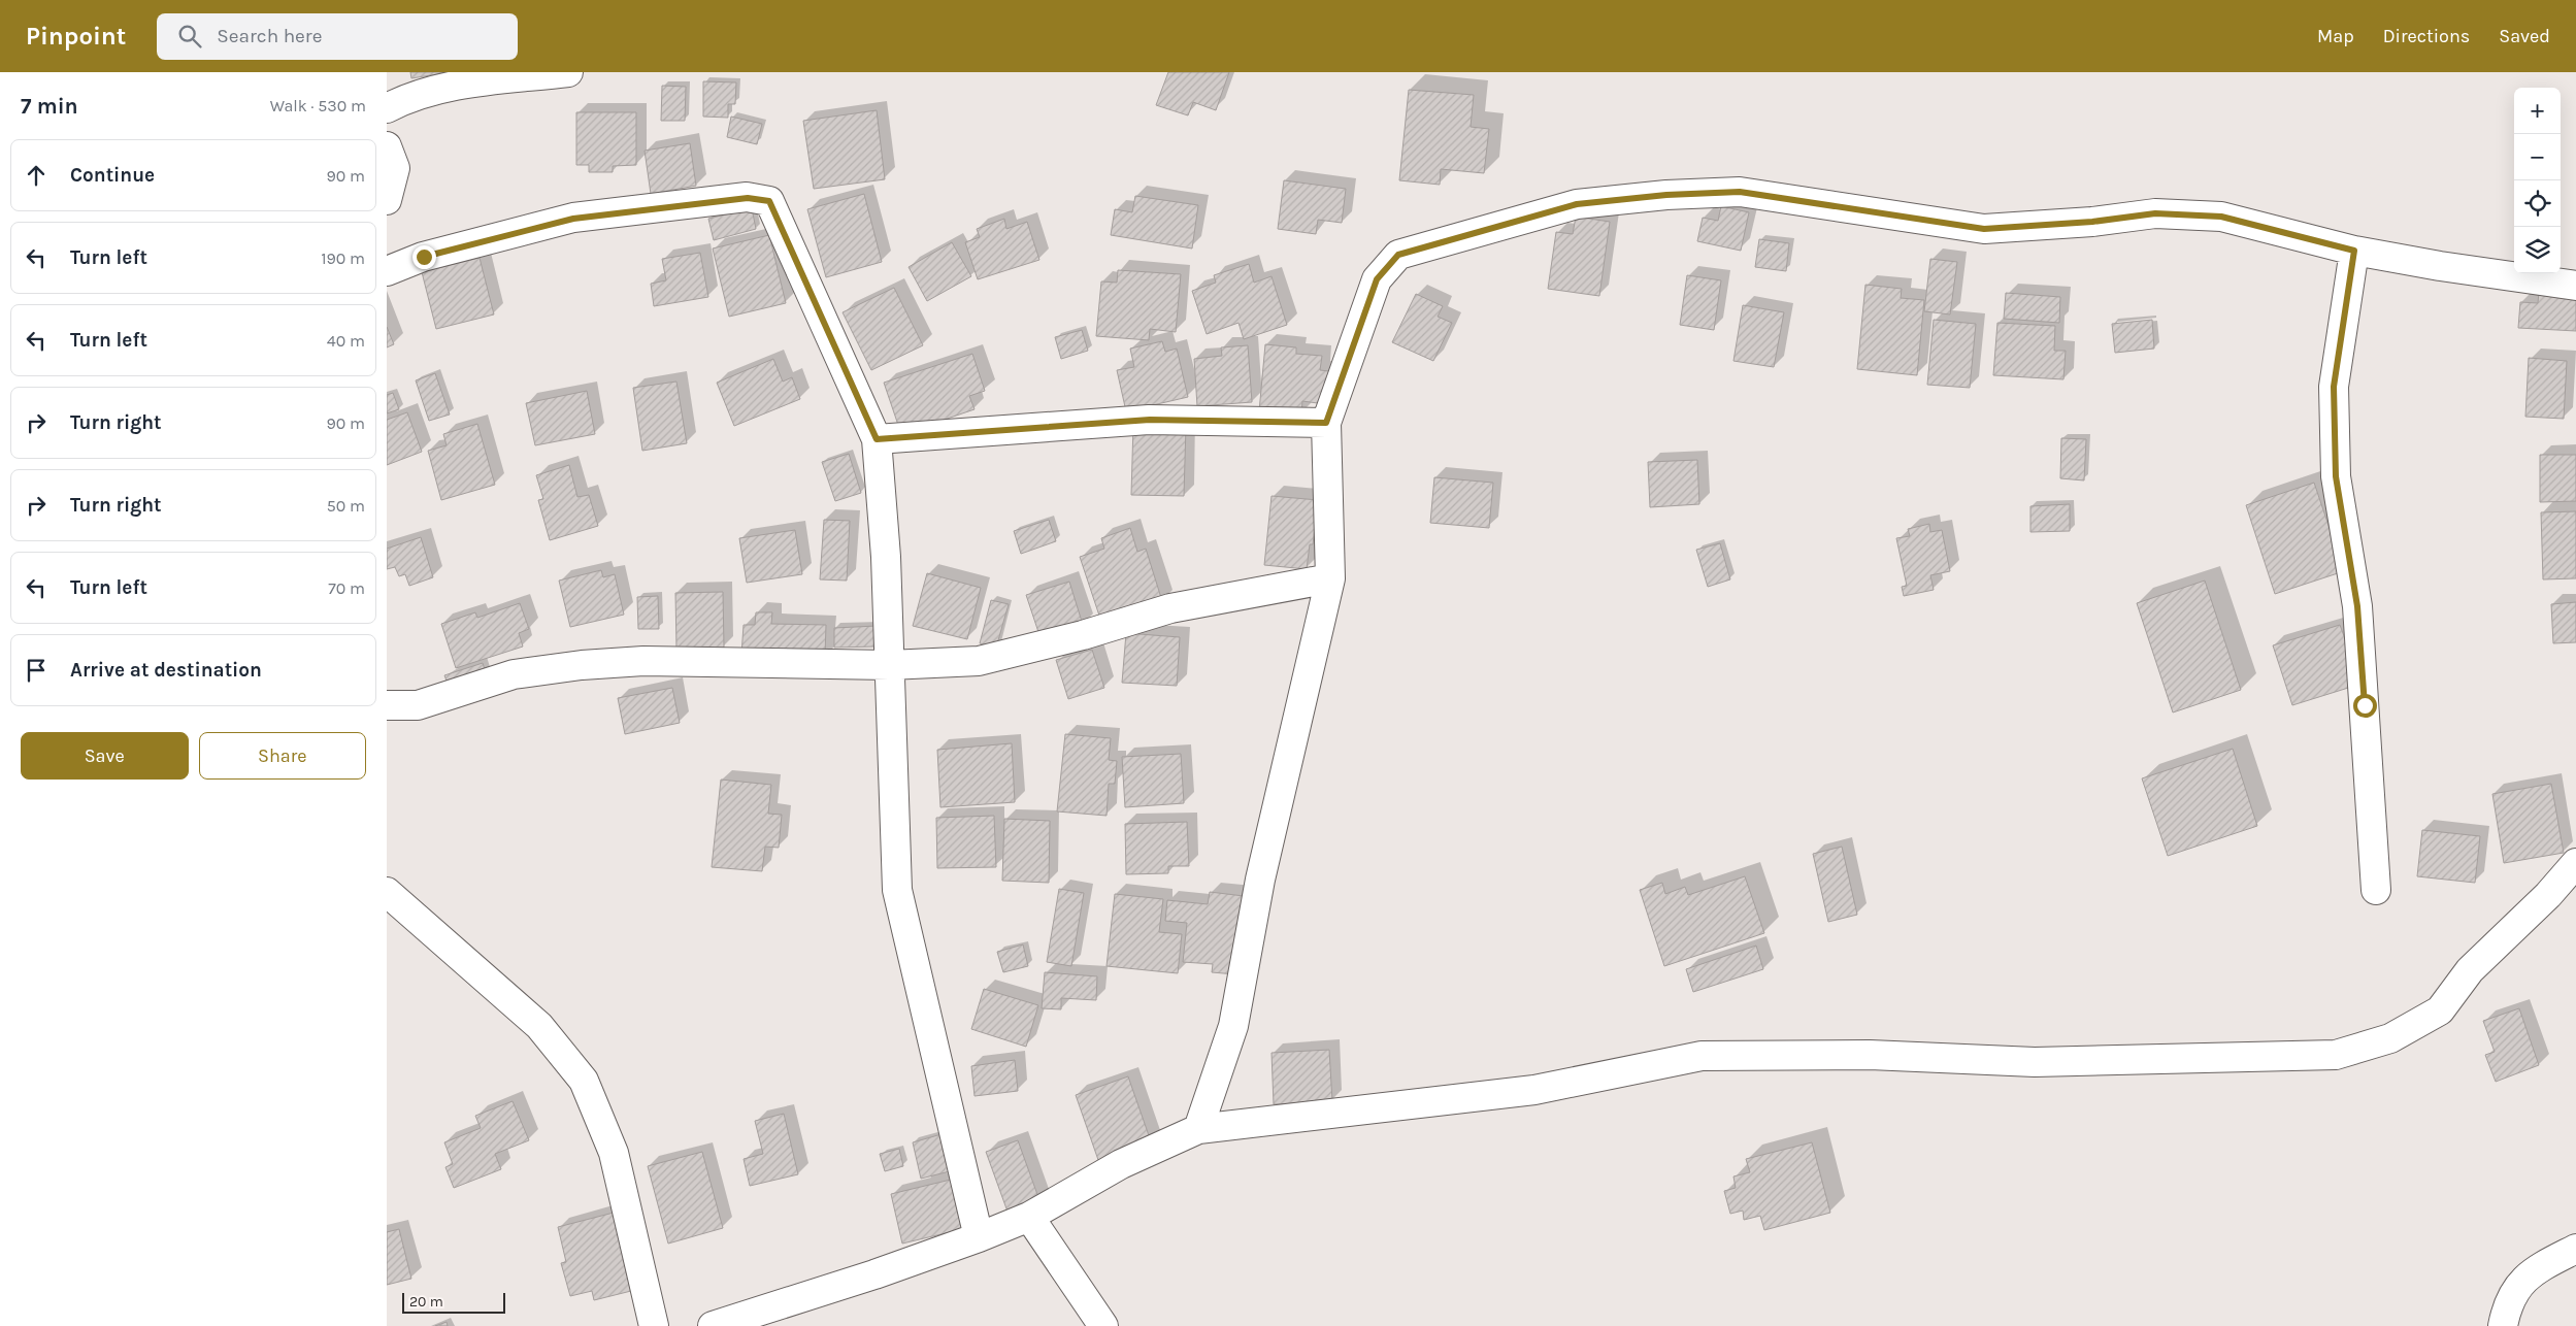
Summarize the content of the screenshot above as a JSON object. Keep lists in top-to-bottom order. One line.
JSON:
{"scale_bar":"20 m","page":{"header":"Pinpoint","search":"Search here","nav":["Map","Directions","Saved"],"heading":["7 min","Walk · 530 m"],"map_buttons":["+","−"],"list":[["Continue","90 m"],["Turn left","190 m"],["Turn left","40 m"],["Turn right","90 m"],["Turn right","50 m"],["Turn left","70 m"],"Arrive at destination"],"buttons":["Save","Share"],"scale":"20 m"}}
